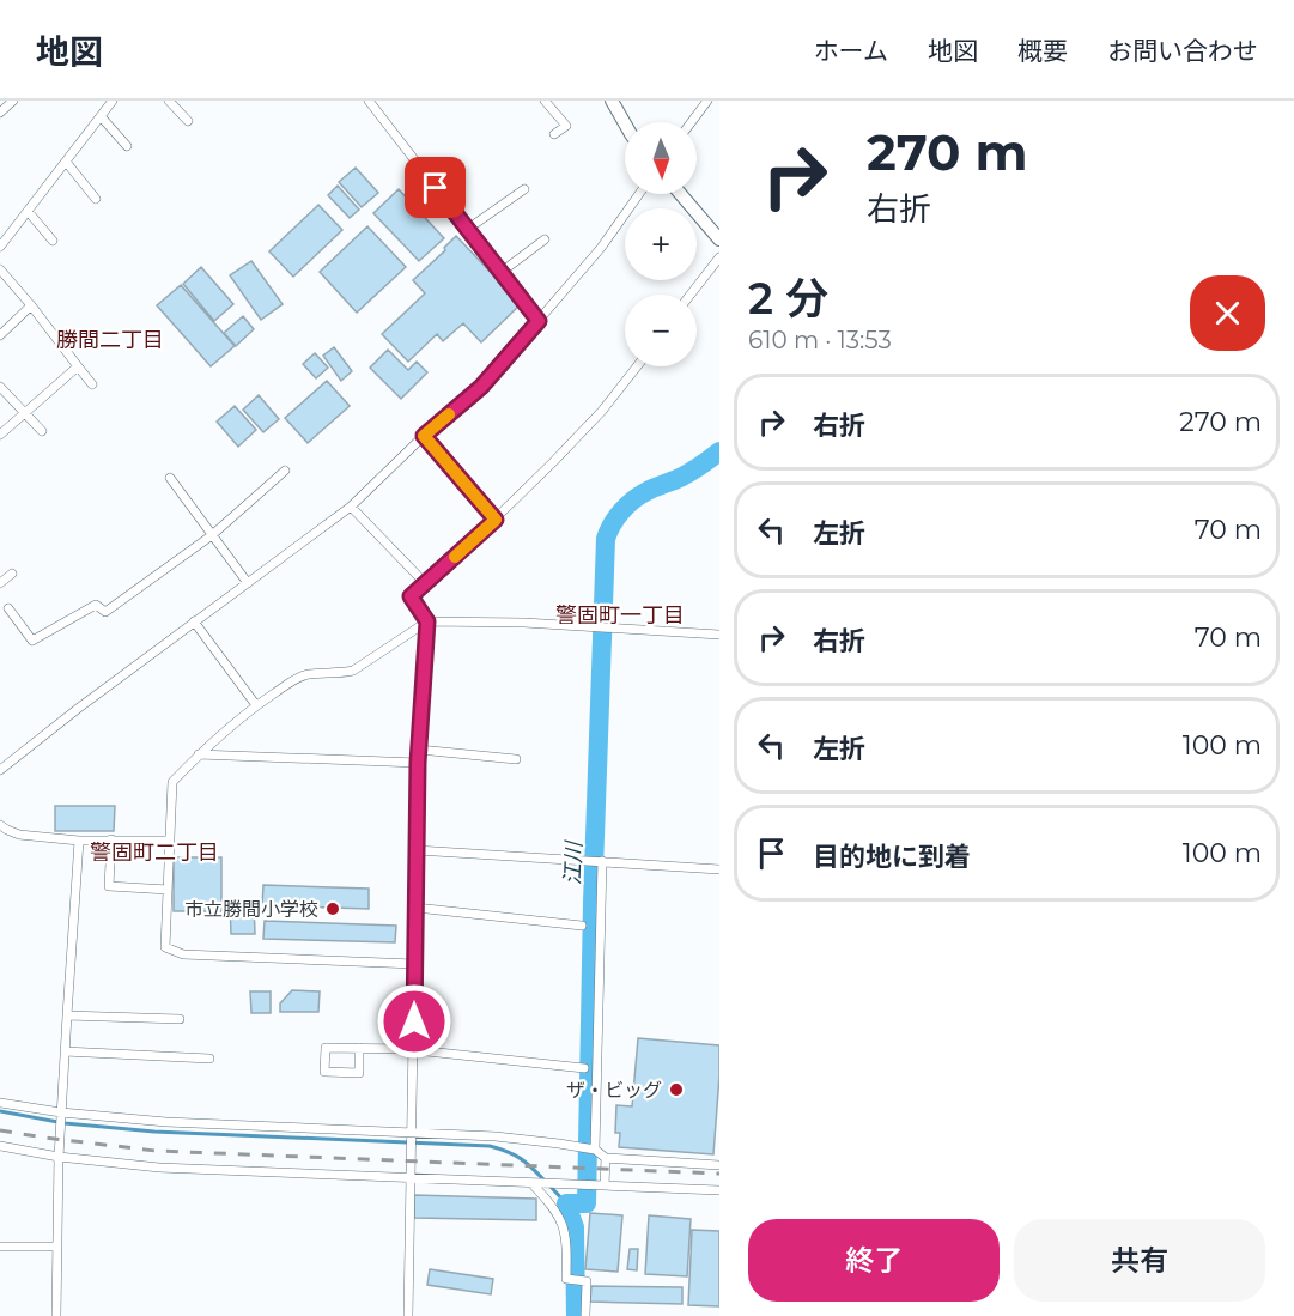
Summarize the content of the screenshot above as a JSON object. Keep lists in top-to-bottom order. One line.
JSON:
{"districts":["勝間二丁目","警固町一丁目","警固町二丁目"],"water":["江川"],"places":["市立勝間小学校","ザ・ビッグ"],"north":"bottom","page":{"header":"地図","nav":["ホーム","地図","概要","お問い合わせ"],"turn":["270 m","右折"],"map_buttons":["+","−"],"heading":["2 分","610 m · 13:53"],"list":[{"name":"右折","value":"270 m"},{"name":"左折","value":"70 m"},{"name":"右折","value":"70 m"},{"name":"左折","value":"100 m"},{"name":"目的地に到着","value":"100 m"}],"buttons":["終了","共有"]}}
